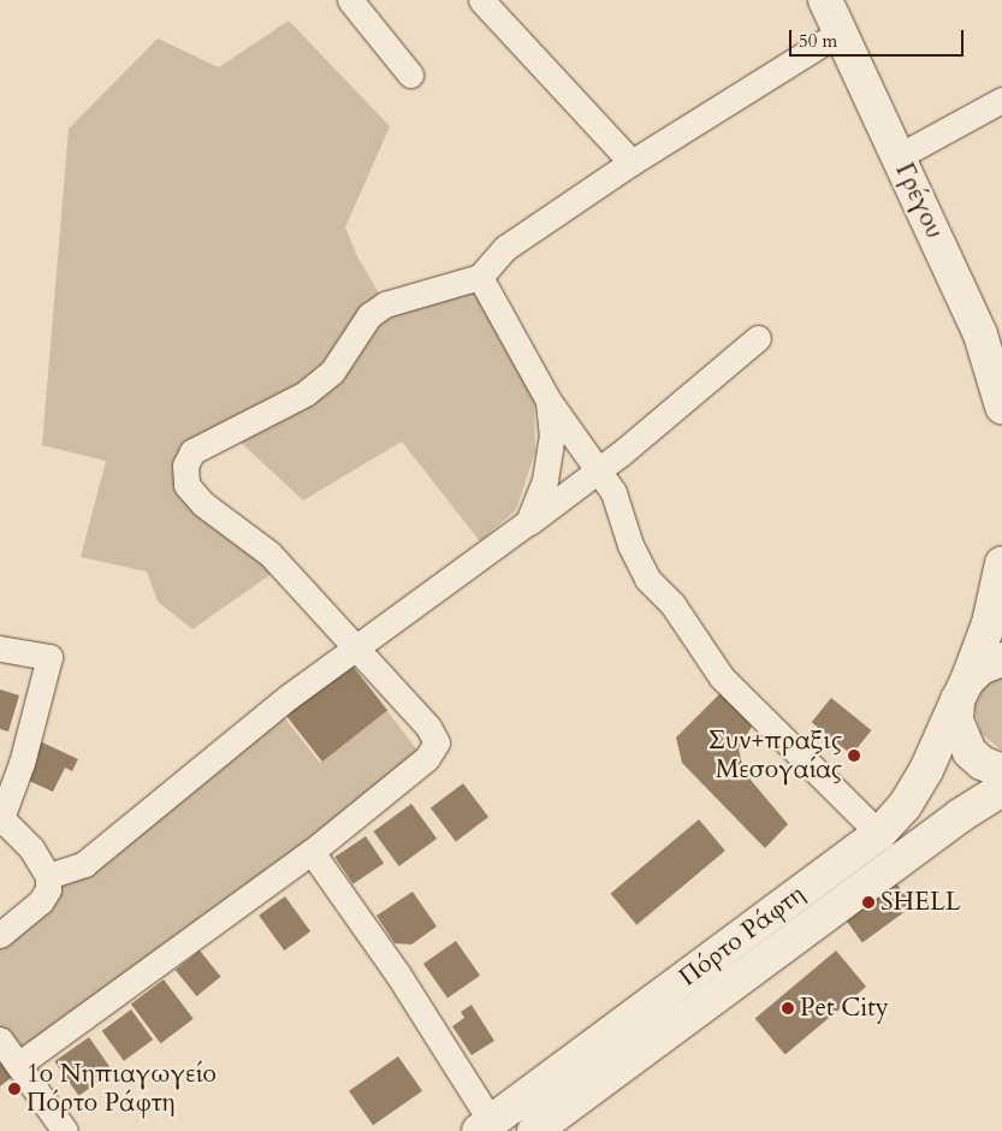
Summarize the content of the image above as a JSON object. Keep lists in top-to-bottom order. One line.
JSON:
{"streets":{"main road":["Γρέγου","Πόρτο Ράφτη"]},"places":["Συν+πραξις Μεσογαίας","SHELL","Pet City","1ο Νηπιαγωγείο Πόρτο Ράφτη"],"scale_bar":"50 m"}
